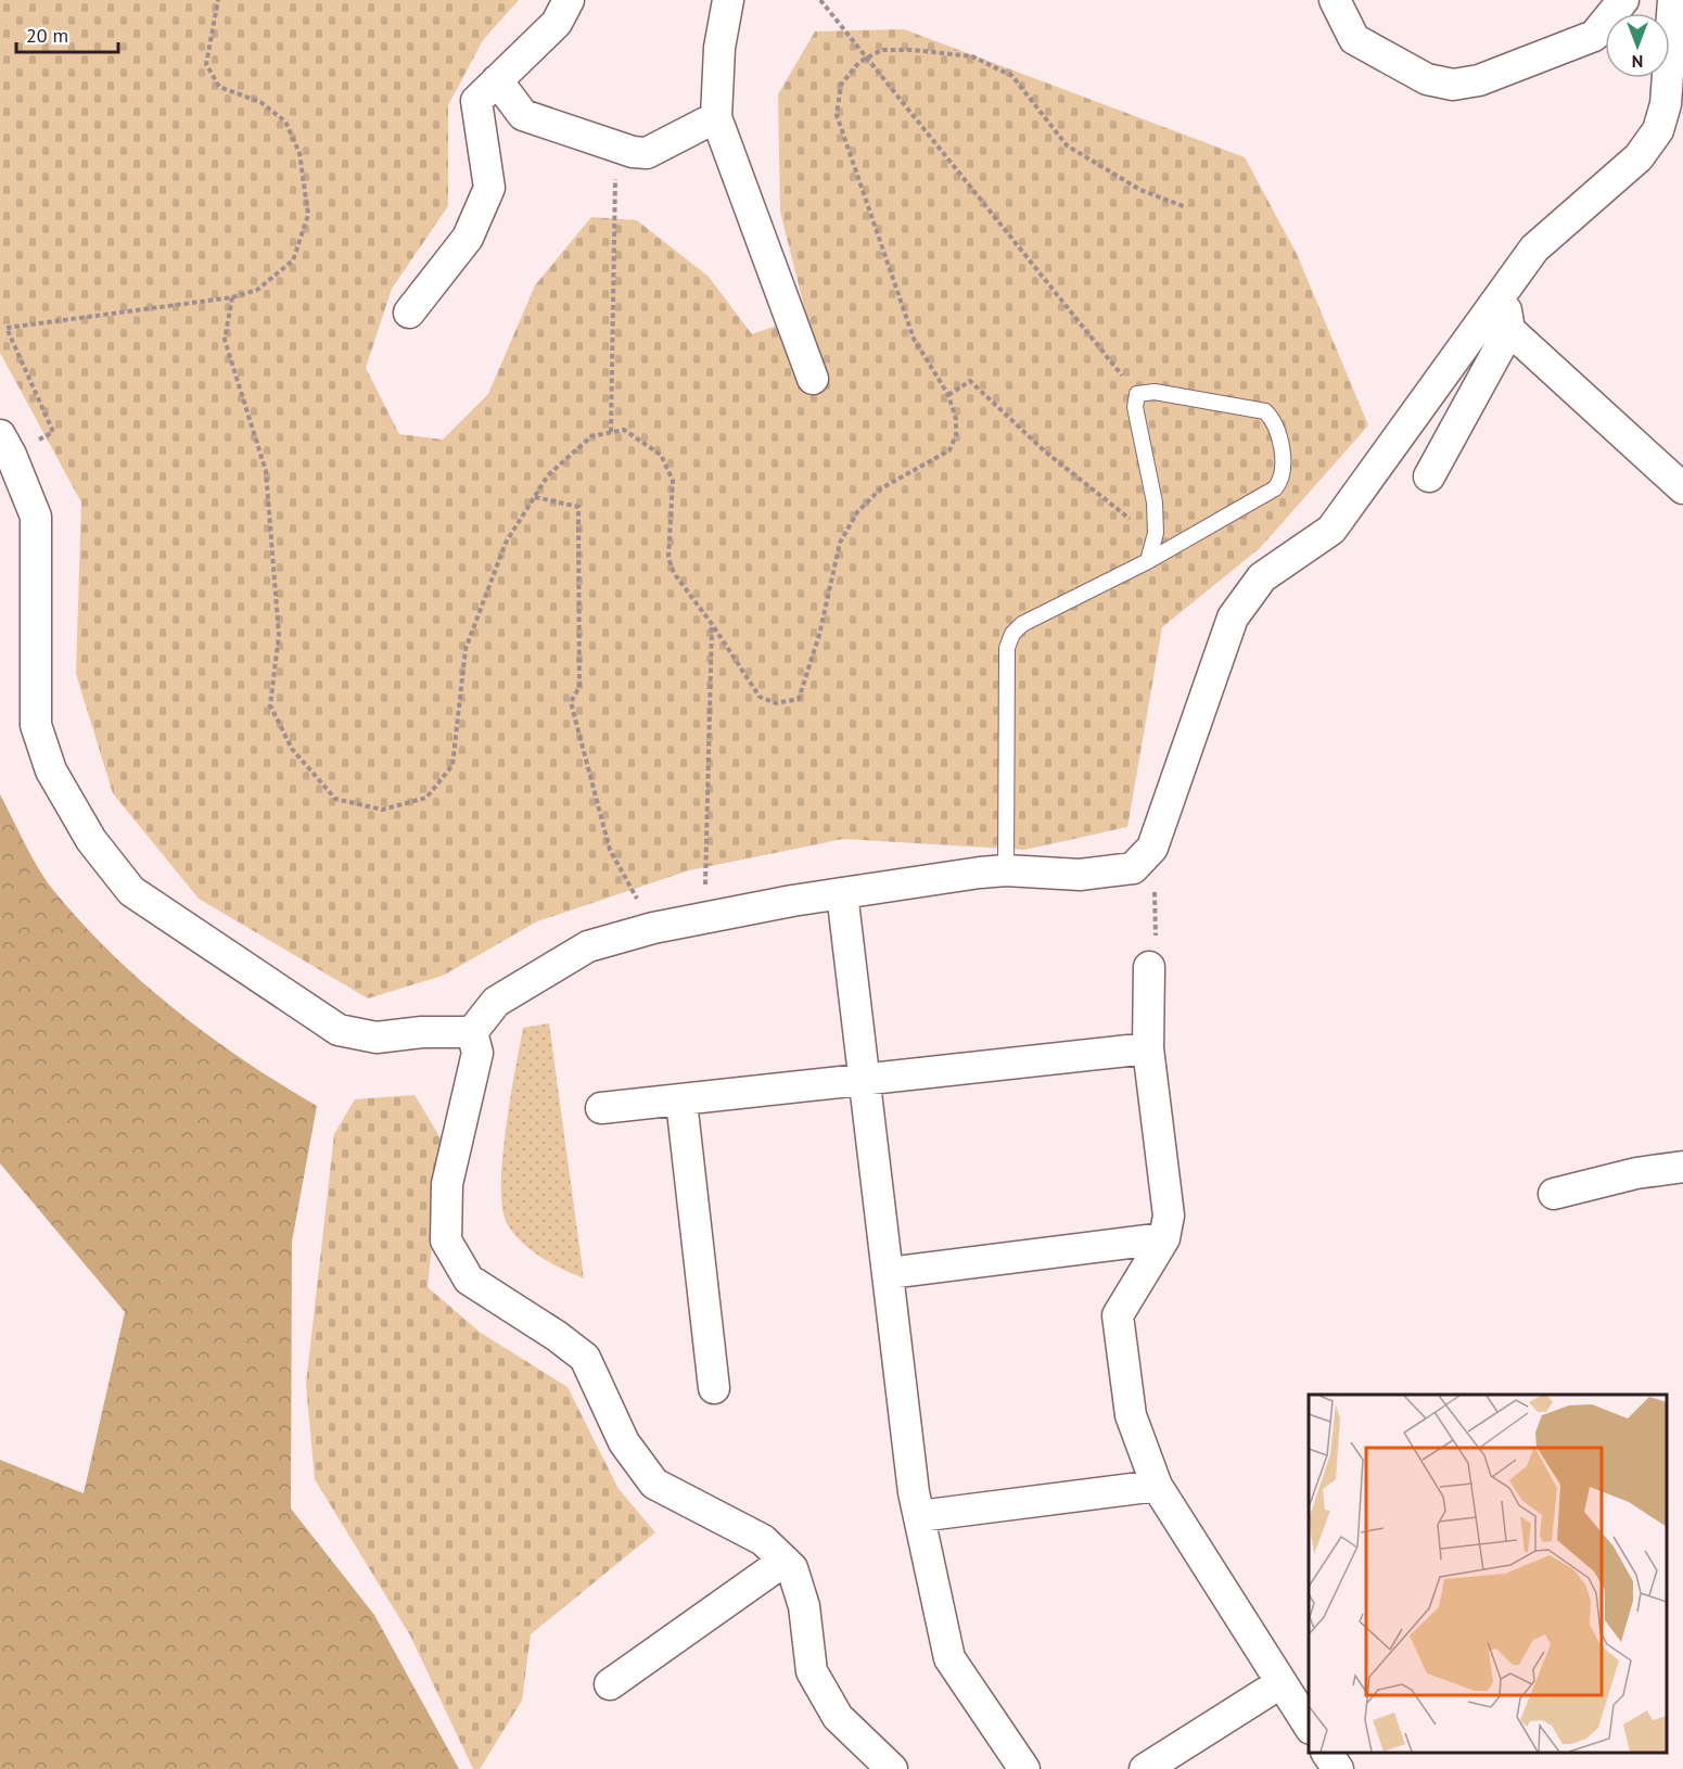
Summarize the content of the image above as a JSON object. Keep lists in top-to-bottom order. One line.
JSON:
{"scale_bar":"20 m","north":"bottom"}
